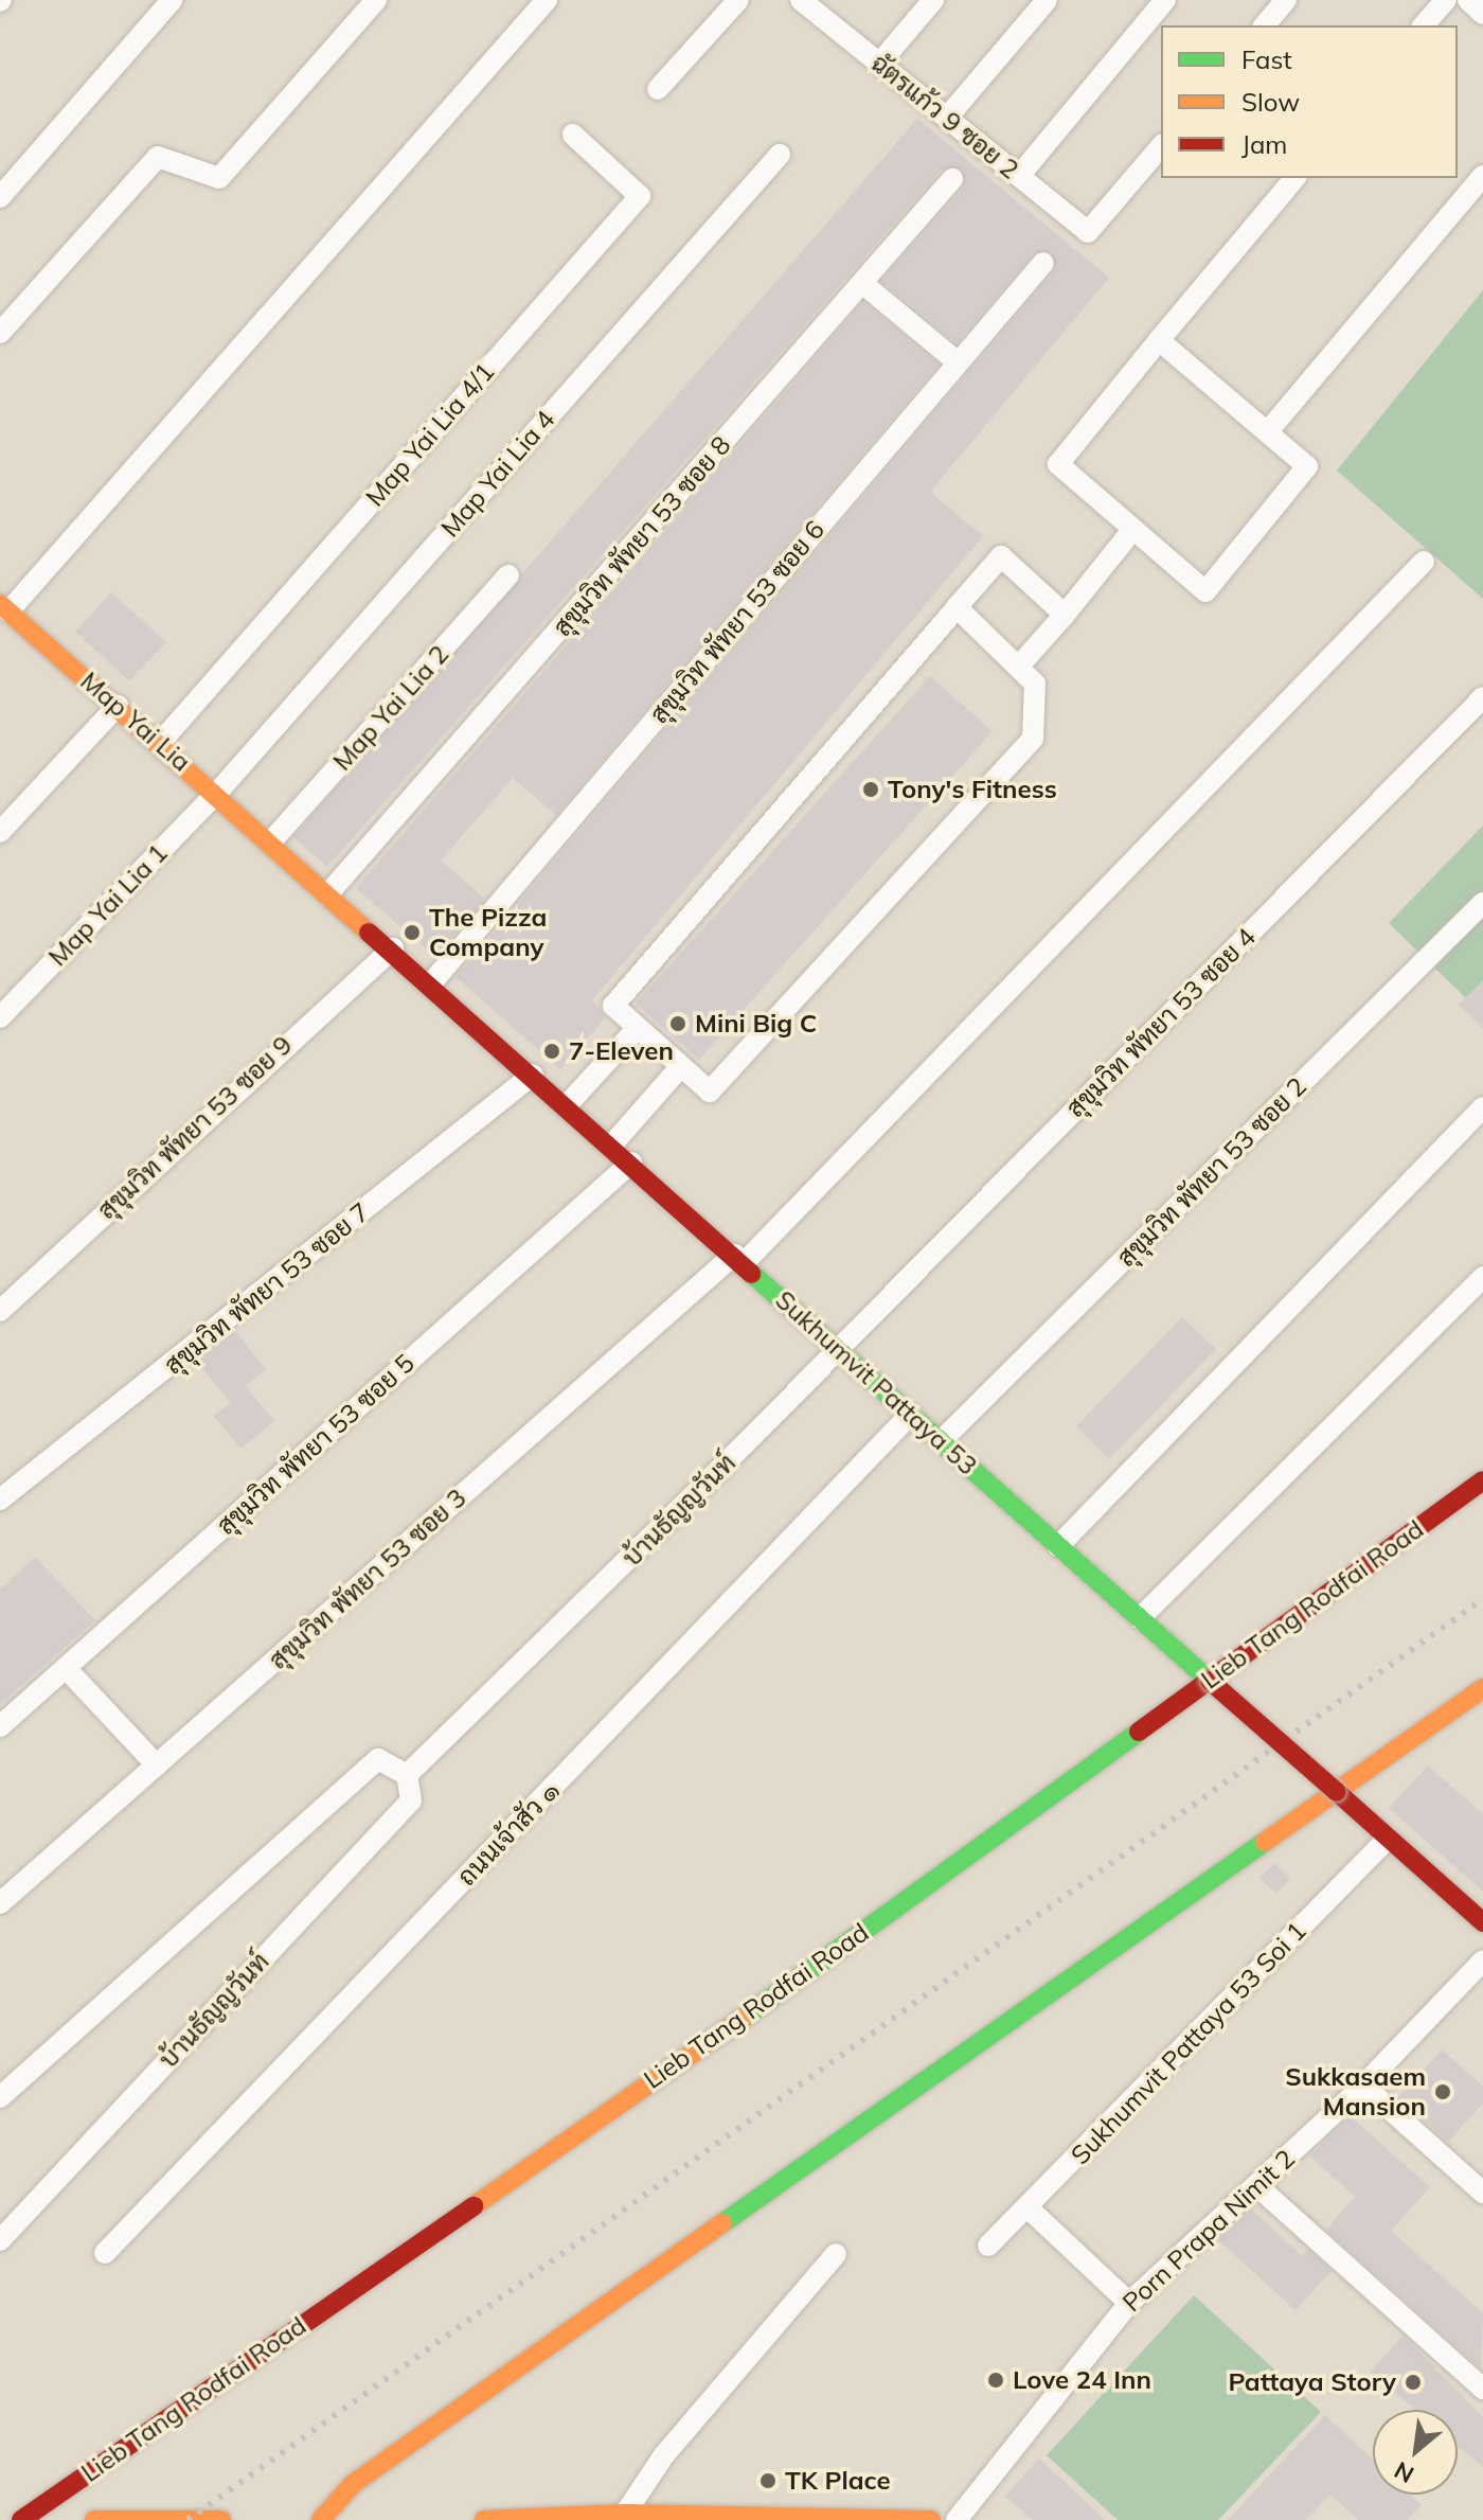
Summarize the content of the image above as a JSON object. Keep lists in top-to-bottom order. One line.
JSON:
{"streets":{"street":["ฉัตรแก้ว 9 ซอย 2","Map Yai Lia 4/1","Map Yai Lia 4","สุขุมวิท พัทยา 53 ซอย 8","สุขุมวิท พัทยา 53 ซอย 6","Map Yai Lia 2","Map Yai Lia","Map Yai Lia 1","สุขุมวิท พัทยา 53 ซอย 4","สุขุมวิท พัทยา 53 ซอย 9","สุขุมวิท พัทยา 53 ซอย 2","สุขุมวิท พัทยา 53 ซอย 7","Sukhumvit Pattaya 53","สุขุมวิท พัทยา 53 ซอย 5","บ้านธัญญวันท์","สุขุมวิท พัทยา 53 ซอย 3","Lieb Tang Rodfai Road","ถนนเจ้าสัว ๑","Sukhumvit Pattaya 53 Soi 1","Porn Prapa Nimit 2"]},"crossings":[["Map Yai Lia 4/1","Map Yai Lia"],["Map Yai Lia 4","Map Yai Lia"],["Map Yai Lia 4","Map Yai Lia 1"],["สุขุมวิท พัทยา 53 ซอย 8","Sukhumvit Pattaya 53"],["สุขุมวิท พัทยา 53 ซอย 6","Sukhumvit Pattaya 53"],["Map Yai Lia 2","Map Yai Lia"],["Map Yai Lia 2","Sukhumvit Pattaya 53"],["Map Yai Lia","Map Yai Lia 1"],["Map Yai Lia","Sukhumvit Pattaya 53"],["สุขุมวิท พัทยา 53 ซอย 4","Sukhumvit Pattaya 53"],["สุขุมวิท พัทยา 53 ซอย 4","บ้านธัญญวันท์"],["สุขุมวิท พัทยา 53 ซอย 9","Sukhumvit Pattaya 53"],["สุขุมวิท พัทยา 53 ซอย 2","Sukhumvit Pattaya 53"],["สุขุมวิท พัทยา 53 ซอย 7","Sukhumvit Pattaya 53"],["Sukhumvit Pattaya 53","สุขุมวิท พัทยา 53 ซอย 5"],["Sukhumvit Pattaya 53","บ้านธัญญวันท์"],["Sukhumvit Pattaya 53","สุขุมวิท พัทยา 53 ซอย 3"],["Sukhumvit Pattaya 53","Lieb Tang Rodfai Road"],["Sukhumvit Pattaya 53","ถนนเจ้าสัว ๑"],["Sukhumvit Pattaya 53","Sukhumvit Pattaya 53 Soi 1"]],"places":["Tony's Fitness","The Pizza Company","Mini Big C","7-Eleven","Sukkasaem Mansion","Love 24 Inn","Pattaya Story","TK Place"],"legend":["Fast","Slow","Jam"],"north":"bottom left"}
